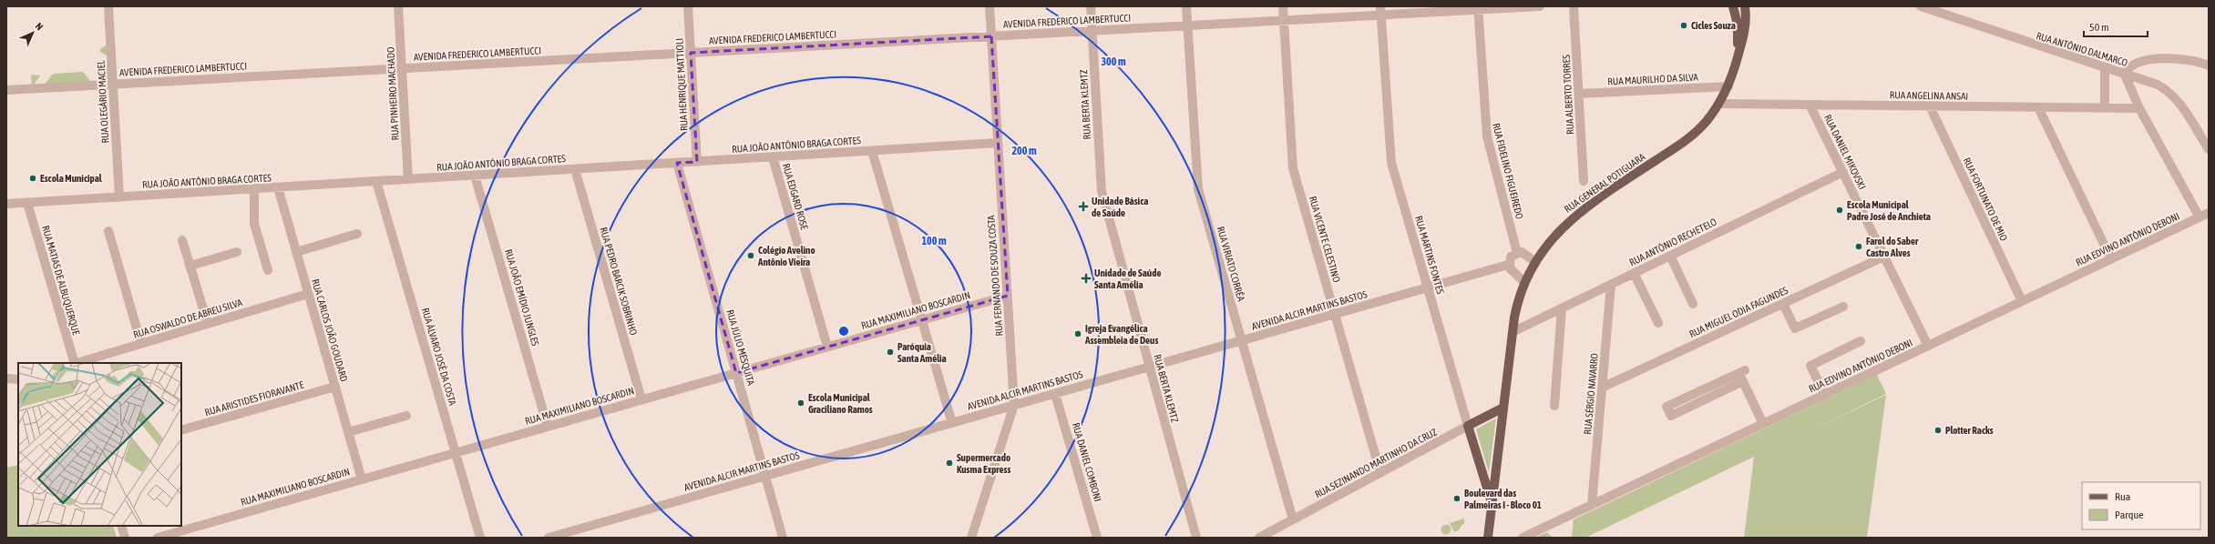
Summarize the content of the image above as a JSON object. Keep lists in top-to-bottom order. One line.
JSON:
{"streets":{"main road":["RUA GENERAL POTIGUARA","RUA MARTINS FONTES","RUA SEZINANDO MARTINHO DA CRUZ"],"street":["AVENIDA FREDERICO LAMBERTUCCI","RUA ANTÔNIO DALMARCO","RUA MAURILHO DA SILVA","RUA HENRIQUE MATTIOLI","RUA PINHEIRO MACHADO","RUA ALBERTO TORRES","RUA ANGELINA ANSAI","RUA OLEGÁRIO MACIEL","RUA BERTA KLEMTZ","RUA JOÃO ANTÔNIO BRAGA CORTES","RUA DANIEL MIKOVSKI","RUA FIDELINO FIGUEIREDO","RUA EDGARD ROSE","RUA FORTUNATO DE MIO","RUA VICENTE CELESTINO","RUA EDVINO ANTÔNIO DEBONI","RUA ANTÔNIO RECHETELO","RUA VIRIATO CORRÊA","RUA FERNANDO DE SOUZA COSTA","RUA MATIAS DE ALBUQUERQUE","RUA PEDRO BARCIK SOBRINHO","RUA JOÃO EMÍDIO JUNGLES","RUA MAXIMILIANO BOSCARDIN","AVENIDA ALCIR MARTINS BASTOS","RUA MIGUEL ODIA FAGUNDES","RUA OSWALDO DE ABREU SILVA","RUA CARLOS JOÃO GOUDARD","RUA JÚLIO MESQUITA","RUA ÁLVARO JOSÉ DA COSTA","RUA SÉRGIO NAVARRO","RUA ARISTIDES FIORAVANTE","RUA DANIEL COMBONI"]},"crossings":[["AVENIDA FREDERICO LAMBERTUCCI","RUA HENRIQUE MATTIOLI"],["AVENIDA FREDERICO LAMBERTUCCI","RUA PINHEIRO MACHADO"],["AVENIDA FREDERICO LAMBERTUCCI","RUA OLEGÁRIO MACIEL"],["AVENIDA FREDERICO LAMBERTUCCI","RUA BERTA KLEMTZ"],["AVENIDA FREDERICO LAMBERTUCCI","RUA FIDELINO FIGUEIREDO"],["AVENIDA FREDERICO LAMBERTUCCI","RUA VICENTE CELESTINO"],["AVENIDA FREDERICO LAMBERTUCCI","RUA MARTINS FONTES"],["AVENIDA FREDERICO LAMBERTUCCI","RUA VIRIATO CORRÊA"],["AVENIDA FREDERICO LAMBERTUCCI","RUA FERNANDO DE SOUZA COSTA"],["RUA MAURILHO DA SILVA","RUA ALBERTO TORRES"],["RUA MAURILHO DA SILVA","RUA GENERAL POTIGUARA"],["RUA HENRIQUE MATTIOLI","RUA JOÃO ANTÔNIO BRAGA CORTES"],["RUA PINHEIRO MACHADO","RUA JOÃO ANTÔNIO BRAGA CORTES"],["RUA ANGELINA ANSAI","RUA DANIEL MIKOVSKI"],["RUA ANGELINA ANSAI","RUA GENERAL POTIGUARA"],["RUA ANGELINA ANSAI","RUA FORTUNATO DE MIO"],["RUA OLEGÁRIO MACIEL","RUA JOÃO ANTÔNIO BRAGA CORTES"],["RUA BERTA KLEMTZ","AVENIDA ALCIR MARTINS BASTOS"],["RUA JOÃO ANTÔNIO BRAGA CORTES","RUA EDGARD ROSE"],["RUA JOÃO ANTÔNIO BRAGA CORTES","RUA FERNANDO DE SOUZA COSTA"],["RUA JOÃO ANTÔNIO BRAGA CORTES","RUA MATIAS DE ALBUQUERQUE"],["RUA JOÃO ANTÔNIO BRAGA CORTES","RUA PEDRO BARCIK SOBRINHO"],["RUA JOÃO ANTÔNIO BRAGA CORTES","RUA JOÃO EMÍDIO JUNGLES"],["RUA JOÃO ANTÔNIO BRAGA CORTES","RUA CARLOS JOÃO GOUDARD"],["RUA JOÃO ANTÔNIO BRAGA CORTES","RUA JÚLIO MESQUITA"],["RUA JOÃO ANTÔNIO BRAGA CORTES","RUA ÁLVARO JOSÉ DA COSTA"],["RUA DANIEL MIKOVSKI","RUA EDVINO ANTÔNIO DEBONI"],["RUA DANIEL MIKOVSKI","RUA ANTÔNIO RECHETELO"],["RUA DANIEL MIKOVSKI","RUA MIGUEL ODIA FAGUNDES"],["RUA FIDELINO FIGUEIREDO","RUA GENERAL POTIGUARA"],["RUA FIDELINO FIGUEIREDO","AVENIDA ALCIR MARTINS BASTOS"],["RUA GENERAL POTIGUARA","RUA ANTÔNIO RECHETELO"],["RUA GENERAL POTIGUARA","RUA MARTINS FONTES"],["RUA GENERAL POTIGUARA","AVENIDA ALCIR MARTINS BASTOS"],["RUA GENERAL POTIGUARA","RUA SEZINANDO MARTINHO DA CRUZ"],["RUA EDGARD ROSE","RUA MAXIMILIANO BOSCARDIN"],["RUA FORTUNATO DE MIO","RUA EDVINO ANTÔNIO DEBONI"],["RUA VICENTE CELESTINO","AVENIDA ALCIR MARTINS BASTOS"],["RUA VICENTE CELESTINO","RUA SEZINANDO MARTINHO DA CRUZ"],["RUA EDVINO ANTÔNIO DEBONI","RUA SÉRGIO NAVARRO"],["RUA ANTÔNIO RECHETELO","RUA SÉRGIO NAVARRO"],["RUA MARTINS FONTES","AVENIDA ALCIR MARTINS BASTOS"],["RUA MARTINS FONTES","RUA SEZINANDO MARTINHO DA CRUZ"],["RUA VIRIATO CORRÊA","AVENIDA ALCIR MARTINS BASTOS"],["RUA VIRIATO CORRÊA","RUA SEZINANDO MARTINHO DA CRUZ"],["RUA FERNANDO DE SOUZA COSTA","RUA MAXIMILIANO BOSCARDIN"],["RUA FERNANDO DE SOUZA COSTA","AVENIDA ALCIR MARTINS BASTOS"],["RUA PEDRO BARCIK SOBRINHO","RUA MAXIMILIANO BOSCARDIN"],["RUA JOÃO EMÍDIO JUNGLES","RUA MAXIMILIANO BOSCARDIN"],["RUA MAXIMILIANO BOSCARDIN","RUA CARLOS JOÃO GOUDARD"],["RUA MAXIMILIANO BOSCARDIN","RUA JÚLIO MESQUITA"],["RUA MAXIMILIANO BOSCARDIN","RUA ÁLVARO JOSÉ DA COSTA"],["AVENIDA ALCIR MARTINS BASTOS","RUA JÚLIO MESQUITA"],["AVENIDA ALCIR MARTINS BASTOS","RUA DANIEL COMBONI"],["RUA MIGUEL ODIA FAGUNDES","RUA SÉRGIO NAVARRO"],["RUA OSWALDO DE ABREU SILVA","RUA CARLOS JOÃO GOUDARD"],["RUA CARLOS JOÃO GOUDARD","RUA ARISTIDES FIORAVANTE"]],"places":{"other":["Cicles Souza","Escola Municipal","Escola Municipal Padre José de Anchieta","Farol do Saber Castro Alves","Colégio Avelino Antônio Vieira","Igreja Evangélica Assembleia de Deus","Paróquia Santa Amélia","Escola Municipal Graciliano Ramos","Plotter Racks","Supermercado Kusma Express","Boulevard das Palmeiras I - Bloco 01"],"health":["Unidade Básica de Saúde","Unidade de Saúde Santa Amélia"]},"legend":["Rua","Parque"],"scale_bar":"50 m","north":"top right","rings":["300 m","200 m","100 m"]}
